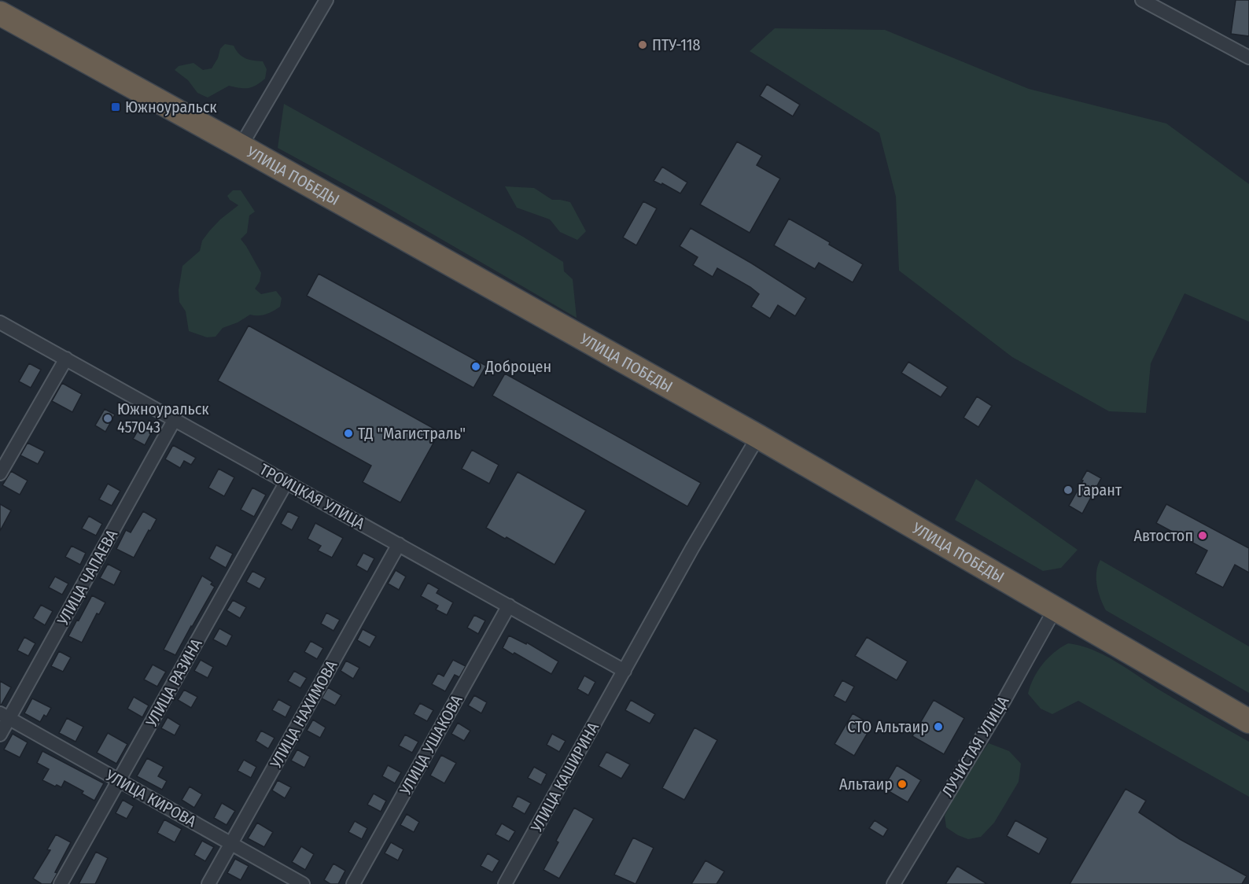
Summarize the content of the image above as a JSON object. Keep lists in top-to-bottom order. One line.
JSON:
{"streets":{"highway":["УЛИЦА ПОБЕДЫ"],"street":["ТРОИЦКАЯ УЛИЦА","УЛИЦА ЧАПАЕВА","УЛИЦА РАЗИНА","УЛИЦА НАХИМОВА","УЛИЦА УШАКОВА","ЛУЧИСТАЯ УЛИЦА","УЛИЦА КАШИРИНА","УЛИЦА КИРОВА"]},"crossings":[["УЛИЦА ПОБЕДЫ","ЛУЧИСТАЯ УЛИЦА"],["УЛИЦА ПОБЕДЫ","УЛИЦА КАШИРИНА"],["ТРОИЦКАЯ УЛИЦА","УЛИЦА ЧАПАЕВА"],["ТРОИЦКАЯ УЛИЦА","УЛИЦА РАЗИНА"],["ТРОИЦКАЯ УЛИЦА","УЛИЦА НАХИМОВА"],["ТРОИЦКАЯ УЛИЦА","УЛИЦА УШАКОВА"],["ТРОИЦКАЯ УЛИЦА","УЛИЦА КАШИРИНА"],["УЛИЦА ЧАПАЕВА","УЛИЦА КИРОВА"],["УЛИЦА РАЗИНА","УЛИЦА КИРОВА"],["УЛИЦА НАХИМОВА","УЛИЦА КИРОВА"]],"places":{"other":["ПТУ-118","Доброцен","Южноуральск 457043","ТД \"Магистраль\"","Гарант","Автостоп","СТО Альтаир","Альтаир"],"transit":["Южноуральск"]}}
